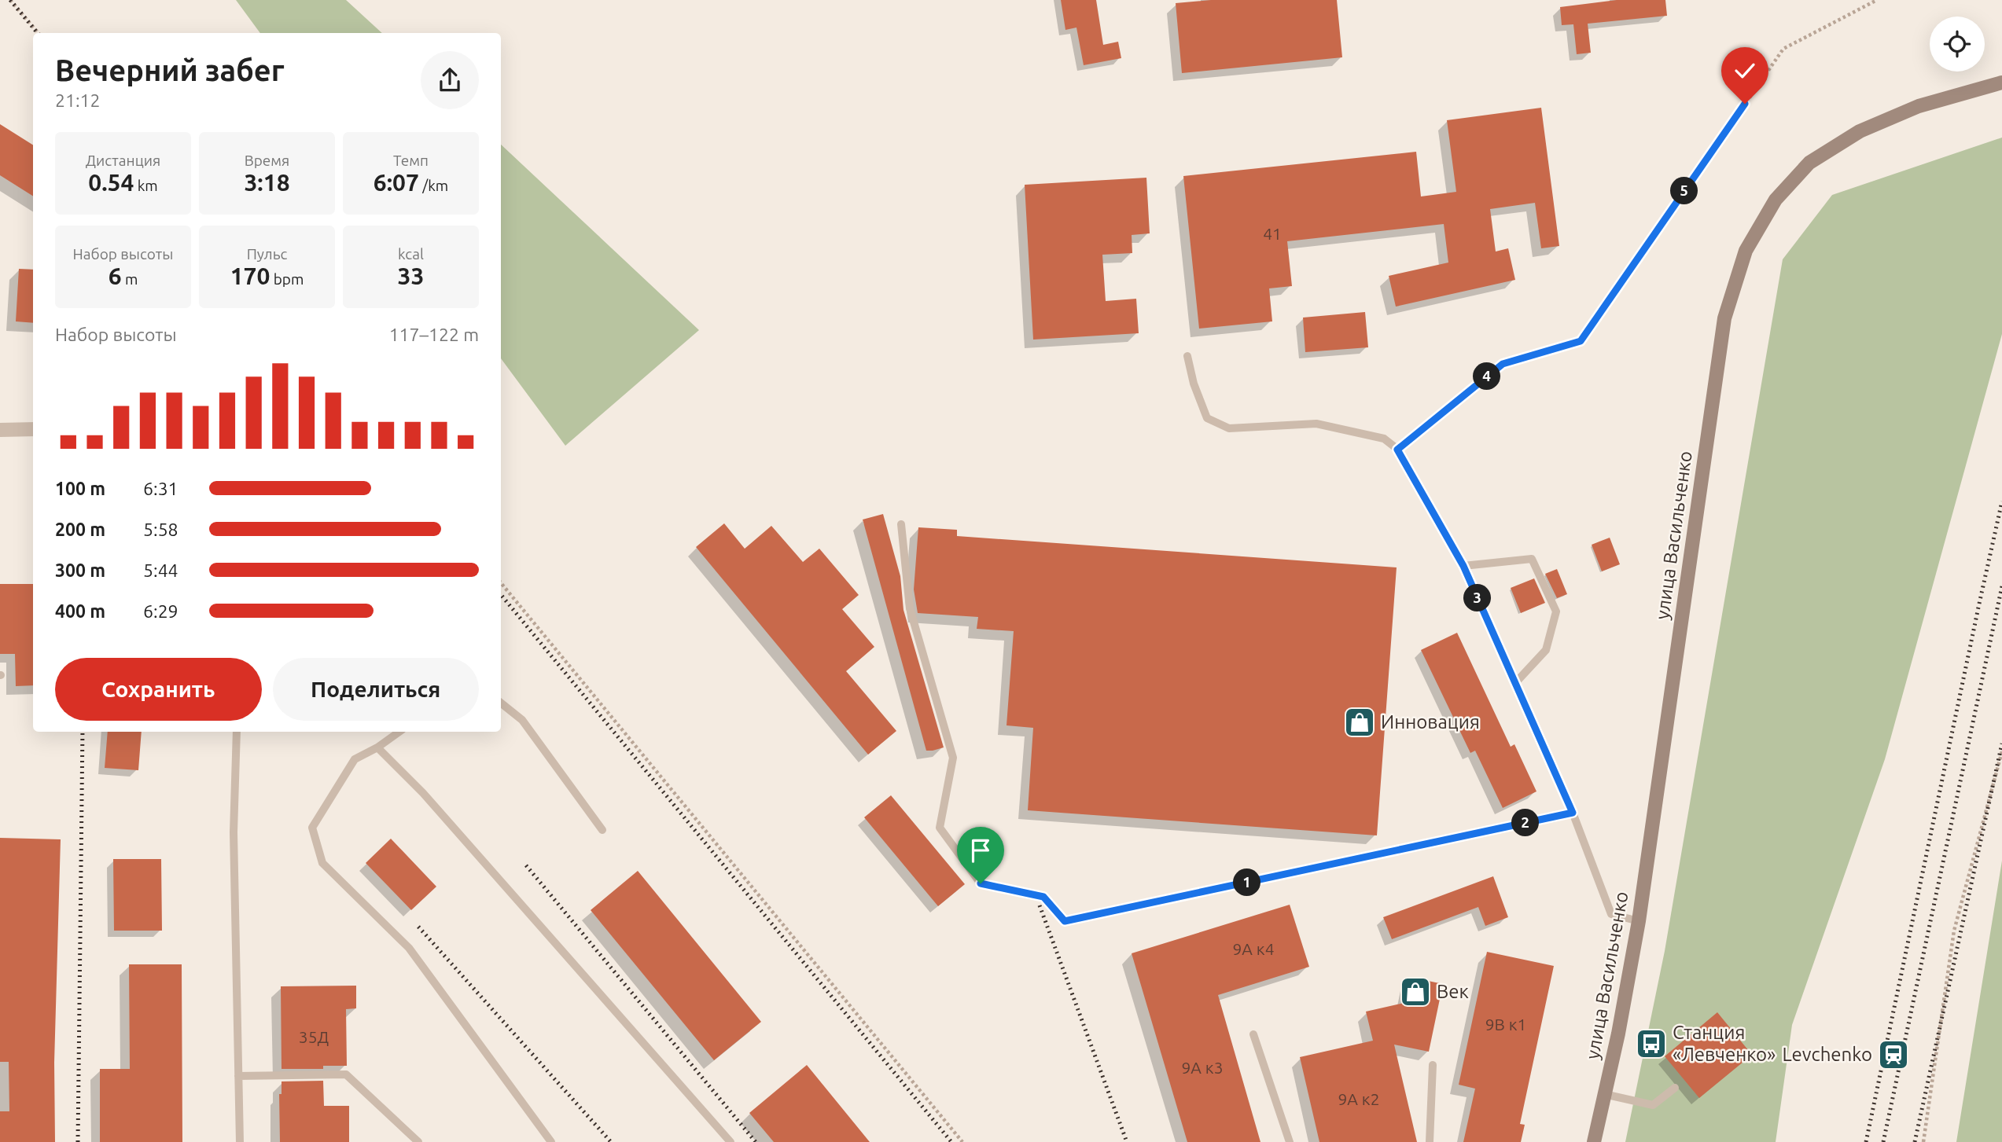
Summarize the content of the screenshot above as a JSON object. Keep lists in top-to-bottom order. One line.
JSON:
{"streets":{"main road":["улица Васильченко"]},"places":{"shop":["Инновация","Век"],"bus stop":["Станция «Левченко»"],"station":["Levchenko"]},"house_numbers":["41","9А к4","9В к1","35Д","9А к3","9А к2"],"page":{"heading":["Вечерний забег","21:12"],"stats":[["Дистанция","0.54 km"],["Время","3:18"],["Темп","6:07 /km"],["Набор высоты","6 m"],["Пульс","170 bpm"],["kcal","33"]],"pins":["5","4","3","2","1"],"chart":["Набор высоты","117–122 m"],"list":[{"name":"100 m","note":"6:31"},{"name":"200 m","note":"5:58"},{"name":"300 m","note":"5:44"},{"name":"400 m","note":"6:29"}],"buttons":["Сохранить","Поделиться"]}}
